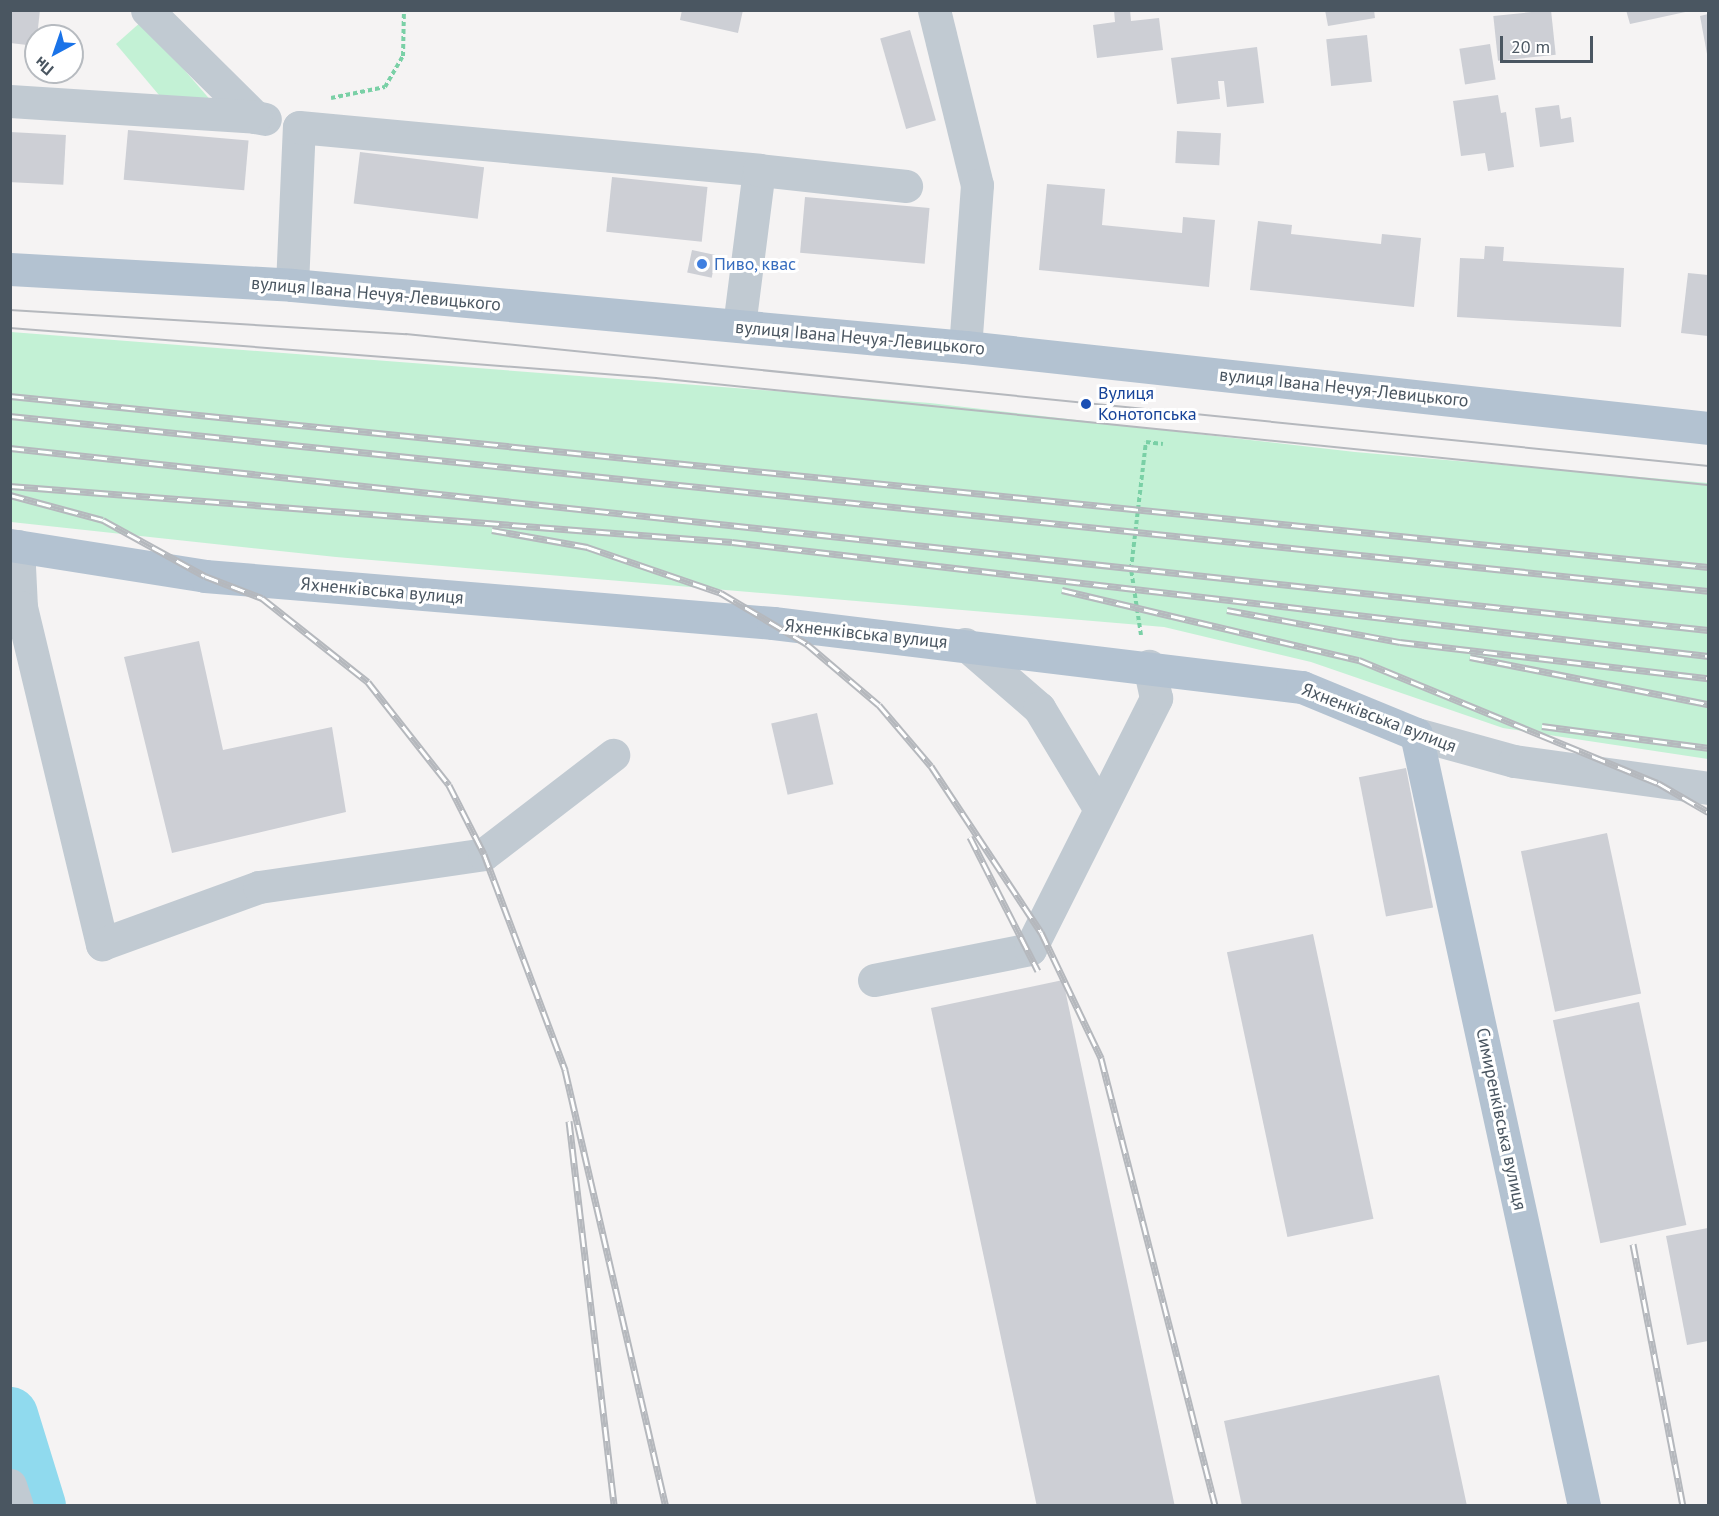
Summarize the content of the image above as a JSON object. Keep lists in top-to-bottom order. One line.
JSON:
{"streets":{"main road":["вулиця Івана Нечуя-Левицького","Яхненківська вулиця","Симиренківська вулиця"]},"crossings":[["Яхненківська вулиця","Симиренківська вулиця"]],"places":["Пиво, квас","Вулиця Конотопська"],"scale_bar":"20 m","north":"bottom left"}
